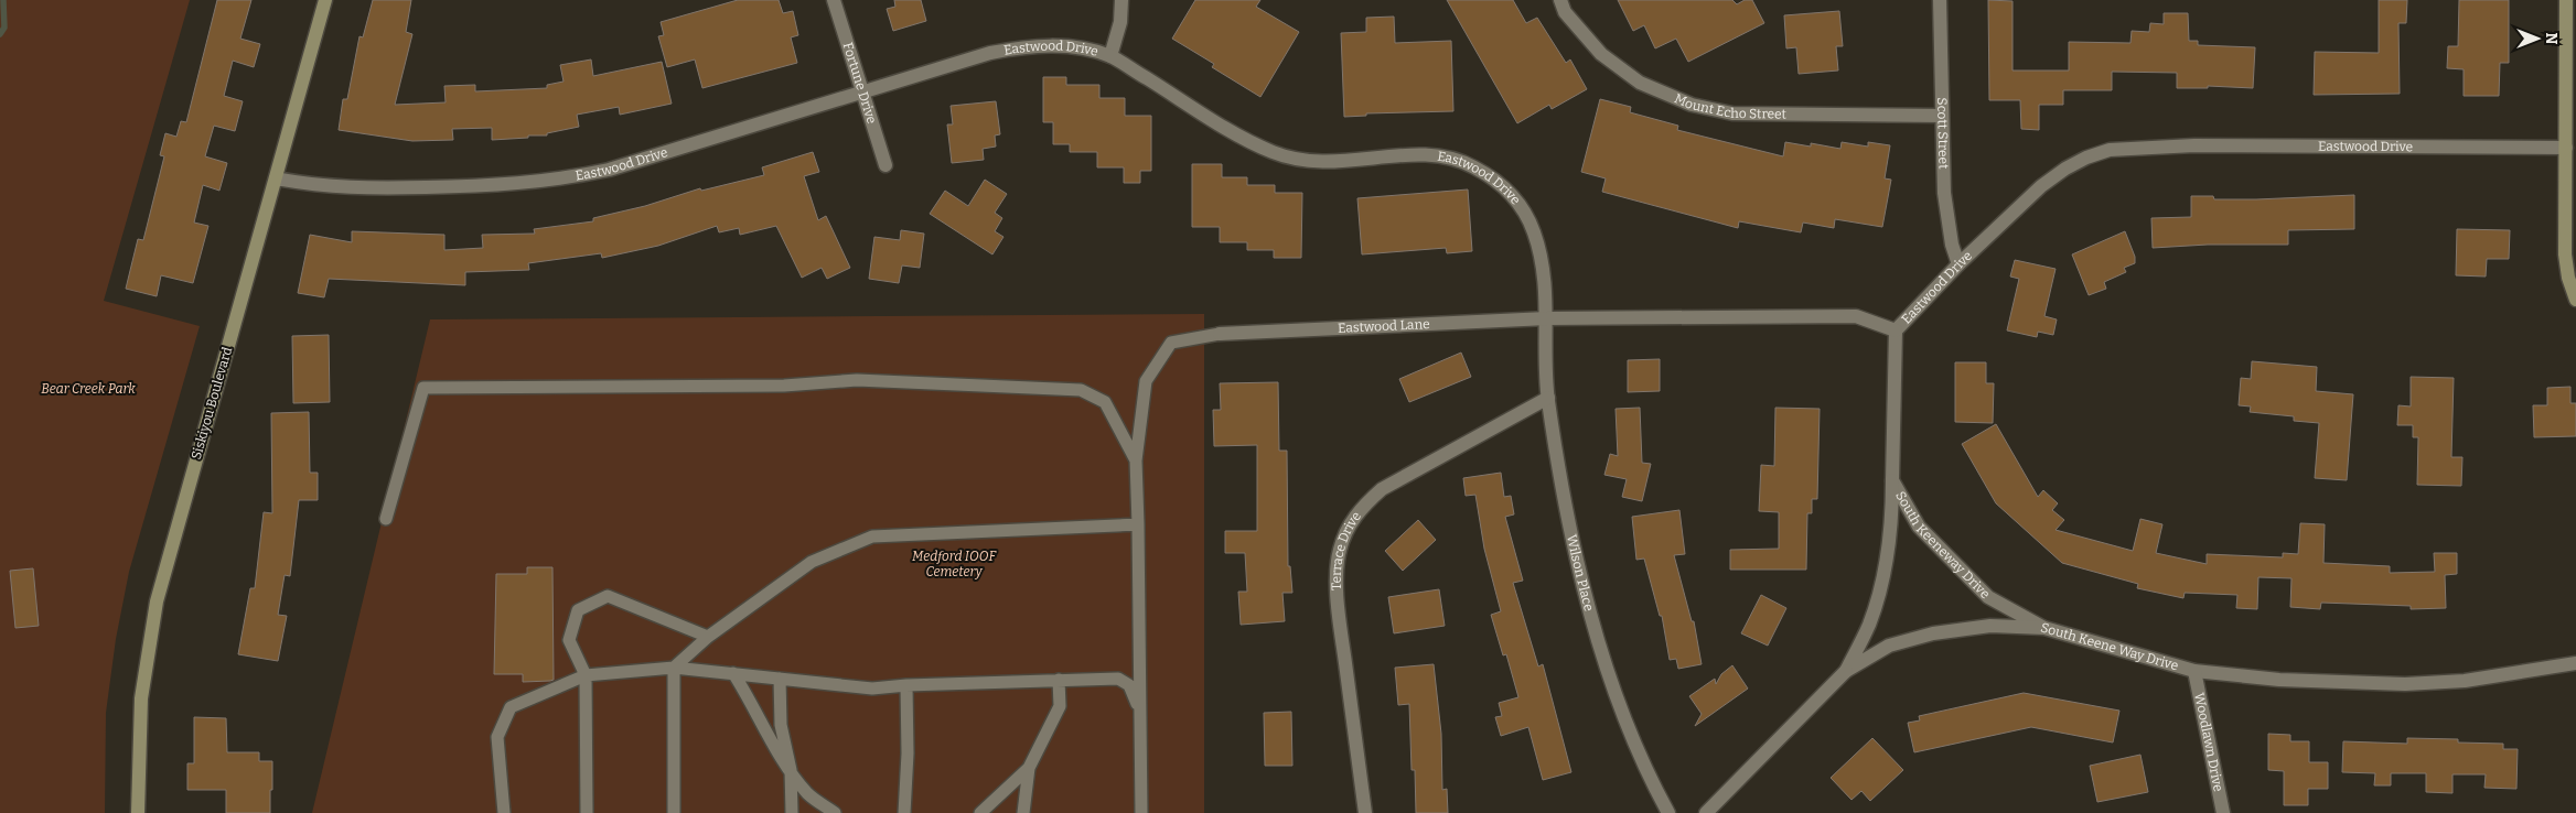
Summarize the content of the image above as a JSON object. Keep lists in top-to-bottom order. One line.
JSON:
{"streets":{"street":["Eastwood Drive","Fortune Drive","Mount Echo Street","Scott Street","Eastwood Lane","Siskiyou Boulevard","South Keeneway Drive","Terrace Drive","Wilson Place","South Keene Way Drive","Woodlawn Drive"]},"crossings":[["Eastwood Drive","Fortune Drive"],["Eastwood Drive","Scott Street"],["Eastwood Drive","Eastwood Lane"],["Eastwood Drive","Siskiyou Boulevard"],["Eastwood Drive","South Keeneway Drive"],["Eastwood Drive","Wilson Place"],["Mount Echo Street","Scott Street"],["Eastwood Lane","Wilson Place"],["South Keeneway Drive","South Keene Way Drive"],["Terrace Drive","Wilson Place"],["South Keene Way Drive","Woodlawn Drive"]],"parks":["Bear Creek Park","Medford IOOF Cemetery"],"north":"right"}
